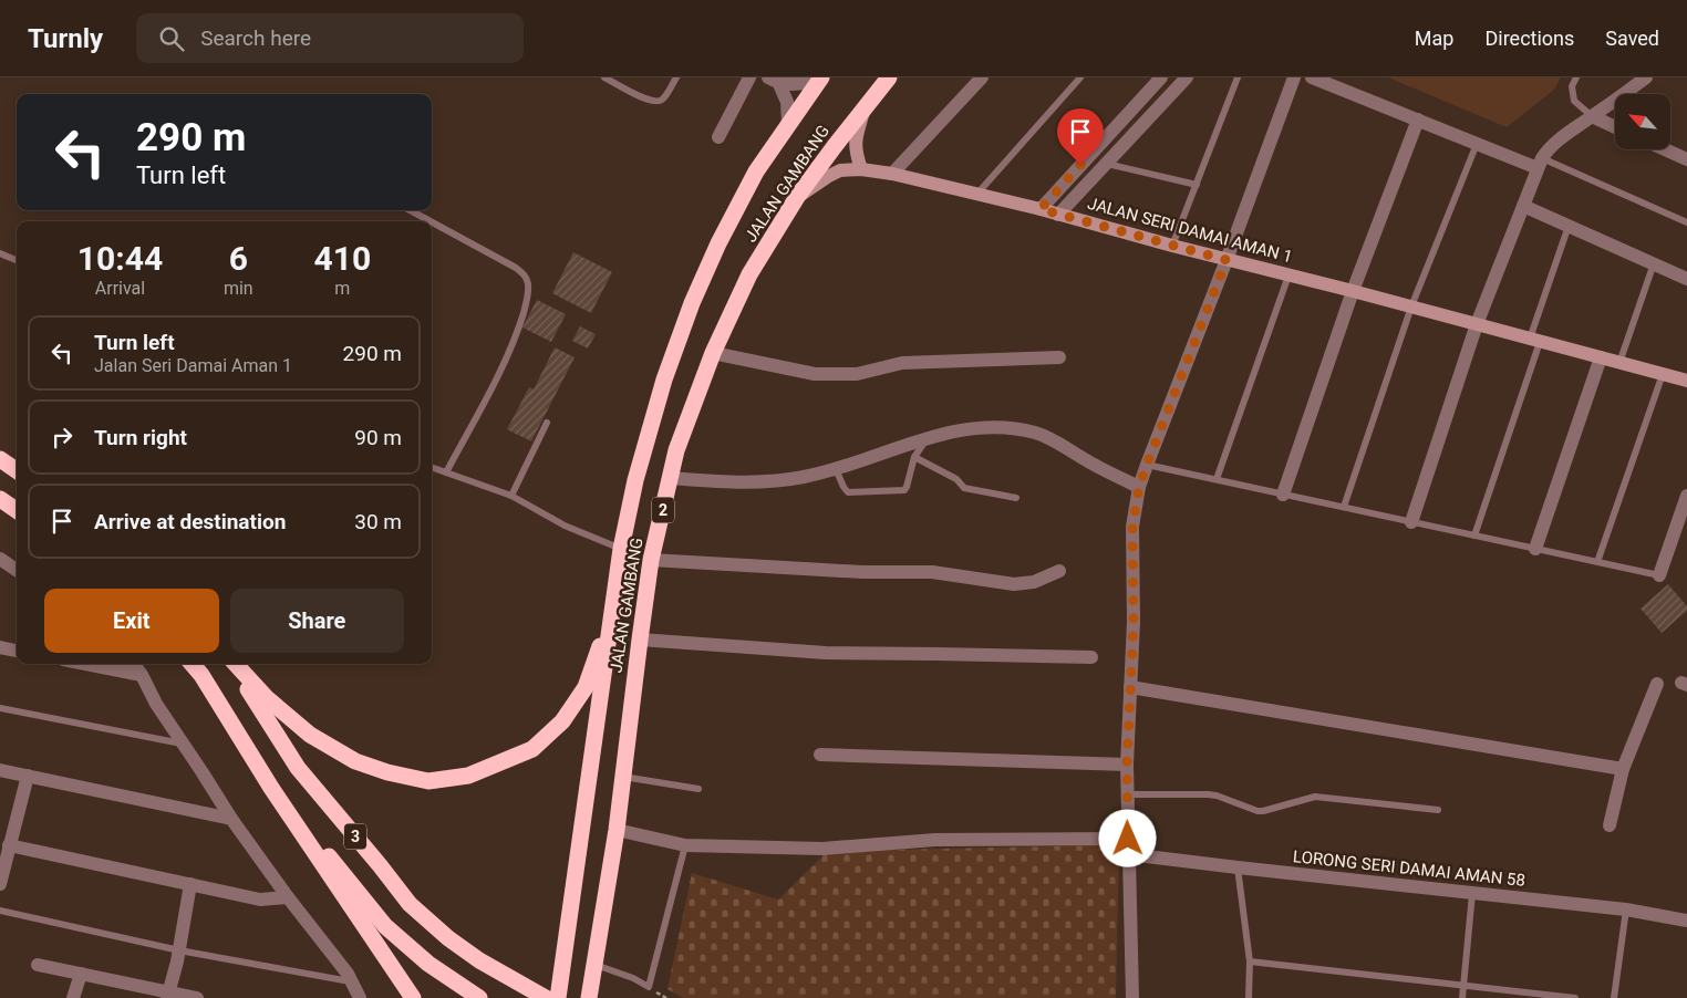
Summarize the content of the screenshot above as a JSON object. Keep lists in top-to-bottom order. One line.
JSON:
{"streets":{"highway":["JALAN GAMBANG","2","3"],"street":["JALAN SERI DAMAI AMAN 1","LORONG SERI DAMAI AMAN 58"]},"crossings":[["JALAN GAMBANG","JALAN SERI DAMAI AMAN 1"]],"north":"top left","page":{"header":"Turnly","search":"Search here","nav":["Map","Directions","Saved"],"turn":["290 m","Turn left"],"eta":["10:44","Arrival","6","min","410","m"],"list":[{"name":"Turn left","note":"Jalan Seri Damai Aman 1","value":"290 m"},{"name":"Turn right","value":"90 m"},{"name":"Arrive at destination","value":"30 m"}],"buttons":["Exit","Share"]}}
